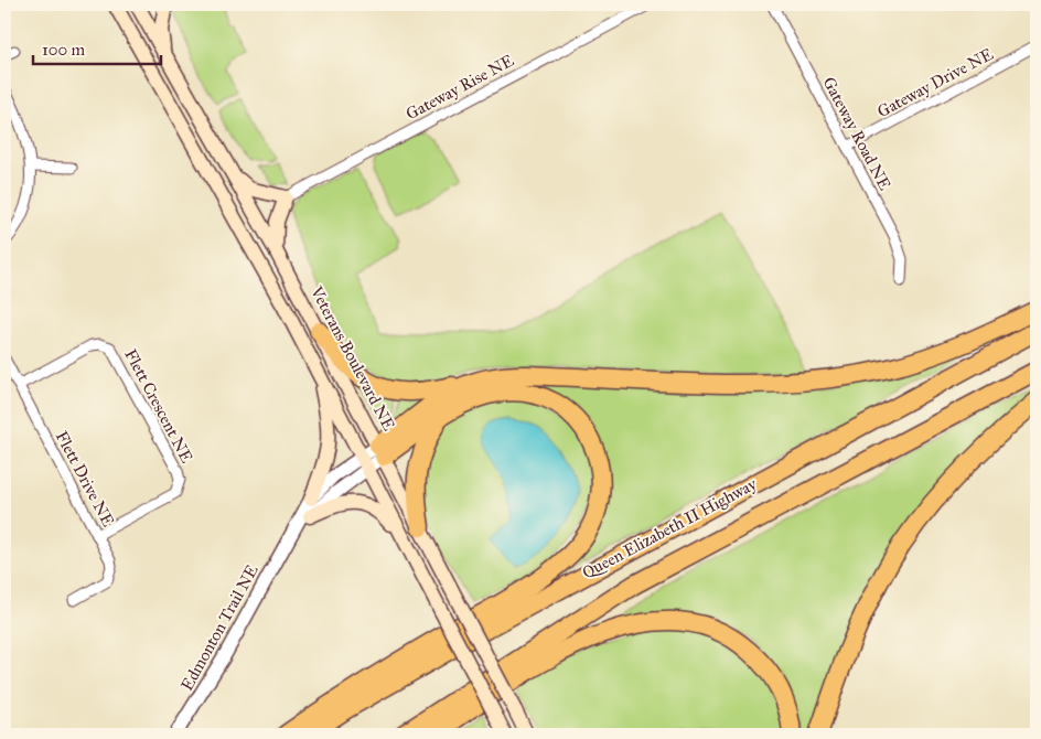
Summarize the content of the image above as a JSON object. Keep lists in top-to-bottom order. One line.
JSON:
{"streets":{"highway":["Queen Elizabeth II Highway"],"main road":["Veterans Boulevard NE"],"street":["Gateway Drive NE","Gateway Rise NE","Gateway Road NE","Flett Crescent NE","Flett Drive NE","Edmonton Trail NE"]},"crossings":[["Gateway Drive NE","Gateway Road NE"],["Veterans Boulevard NE","Edmonton Trail NE"],["Flett Crescent NE","Flett Drive NE"]],"scale_bar":"100 m"}
